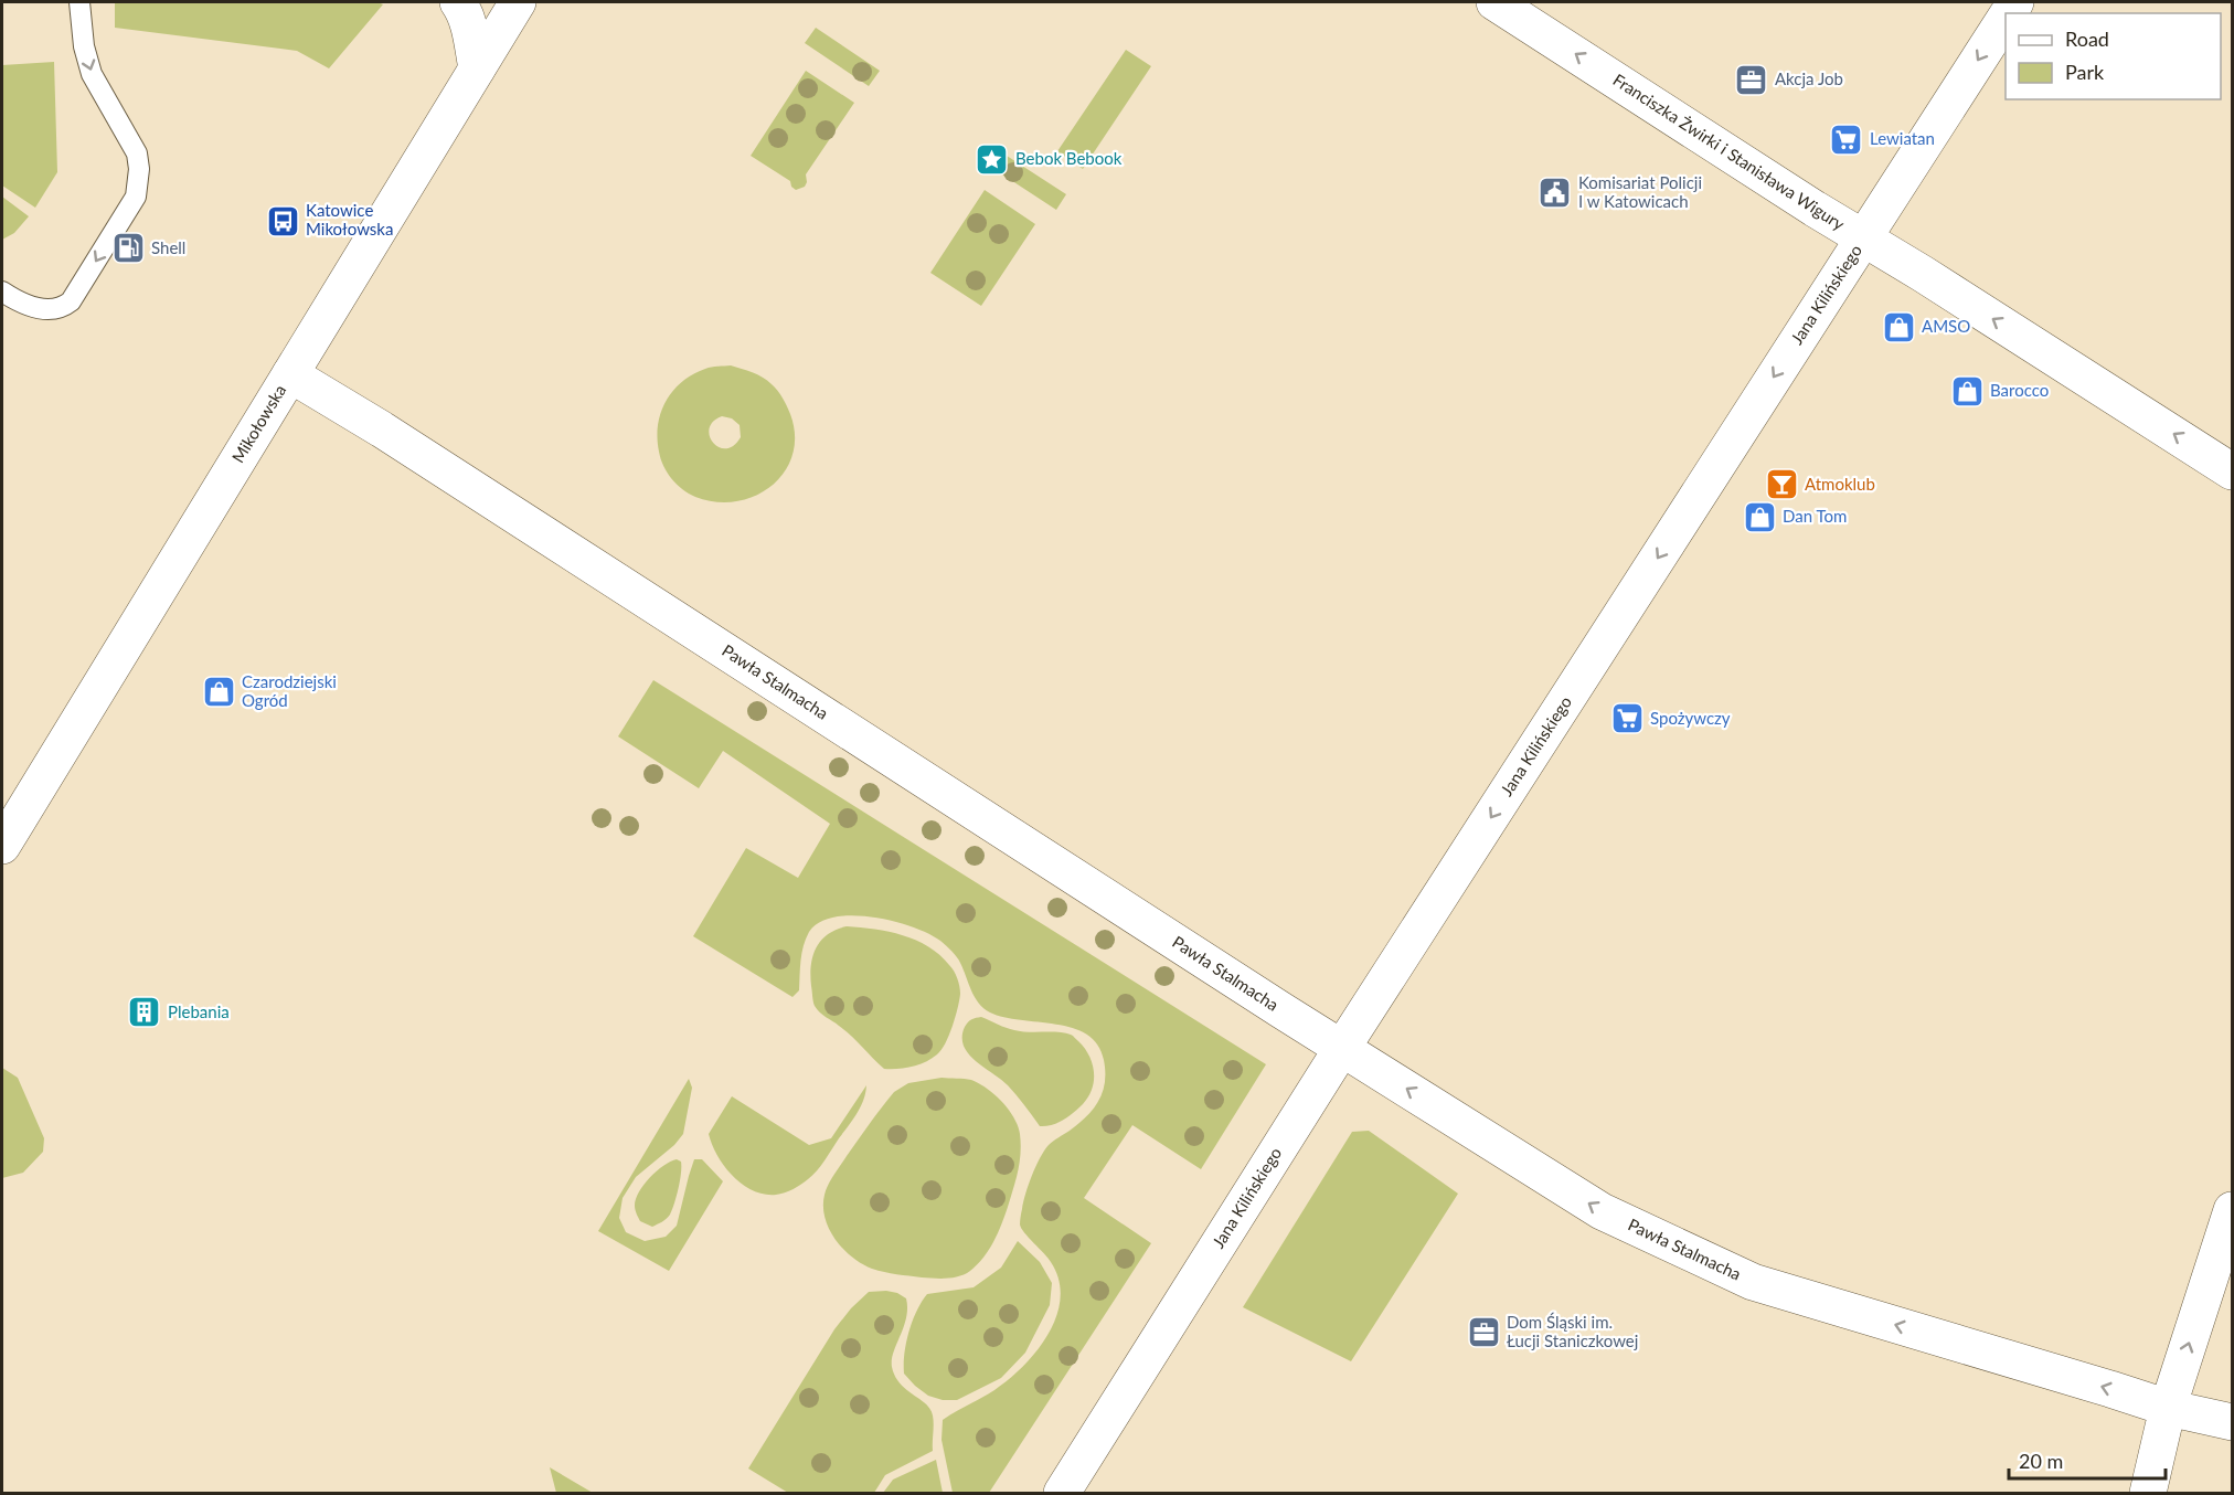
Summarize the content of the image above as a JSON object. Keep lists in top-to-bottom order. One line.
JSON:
{"streets":{"street":["Franciszka Żwirki i Stanisława Wigury","Jana Kilińskiego","Mikołowska","Pawła Stalmacha"]},"crossings":[["Franciszka Żwirki i Stanisława Wigury","Jana Kilińskiego"],["Jana Kilińskiego","Pawła Stalmacha"],["Mikołowska","Pawła Stalmacha"]],"one_way":["Franciszka Żwirki i Stanisława Wigury","Jana Kilińskiego","Pawła Stalmacha"],"places":{"office":["Akcja Job","Dom Śląski im. Łucji Staniczkowej"],"supermarket":["Lewiatan","Spożywczy"],"place":["Bebok Bebook"],"public building":["Komisariat Policji I w Katowicach"],"bus stop":["Katowice Mikołowska"],"fuel station":["Shell"],"shop":["AMSO","Barocco","Dan Tom","Czarodziejski Ogród"],"bar":["Atmoklub"],"building":["Plebania"]},"legend":["Road","Park"],"scale_bar":"20 m"}
